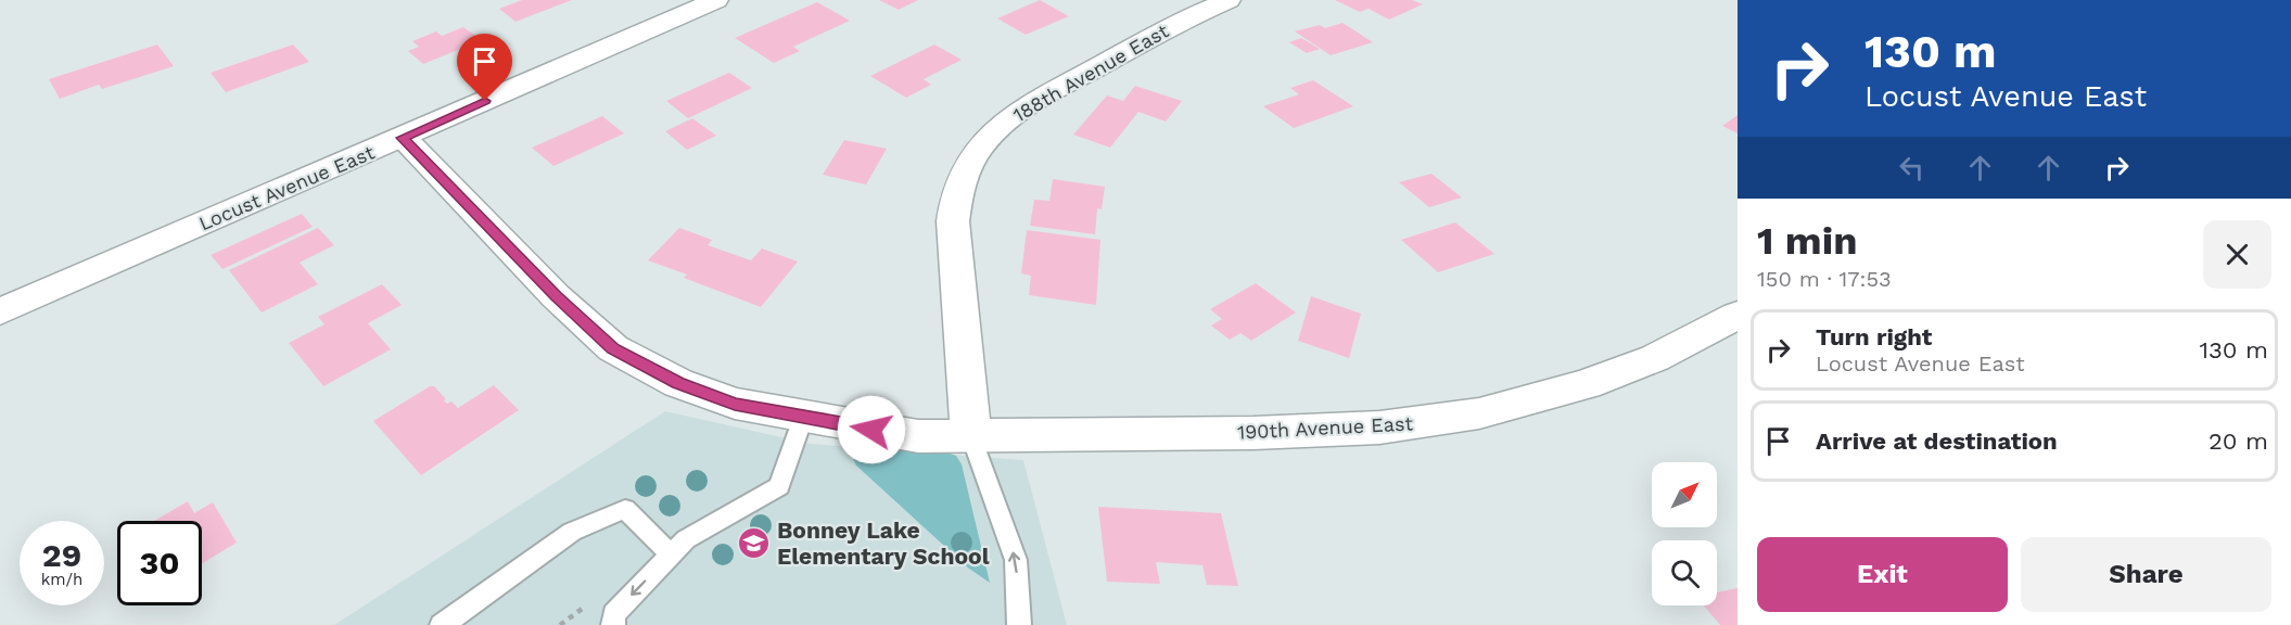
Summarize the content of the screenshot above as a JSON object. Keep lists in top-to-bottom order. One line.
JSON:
{"streets":{"street":["188th Avenue East","Locust Avenue East","190th Avenue East"]},"crossings":[["188th Avenue East","190th Avenue East"],["Locust Avenue East","190th Avenue East"]],"places":{"school or university":["Bonney Lake Elementary School"]},"north":"top right","page":{"turn":["130 m","Locust Avenue East"],"heading":["1 min","150 m · 17:53"],"list":[{"name":"Turn right","note":"Locust Avenue East","value":"130 m"},{"name":"Arrive at destination","value":"20 m"}],"speed":"29 km/h","limit":"30","buttons":["Exit","Share"]}}
